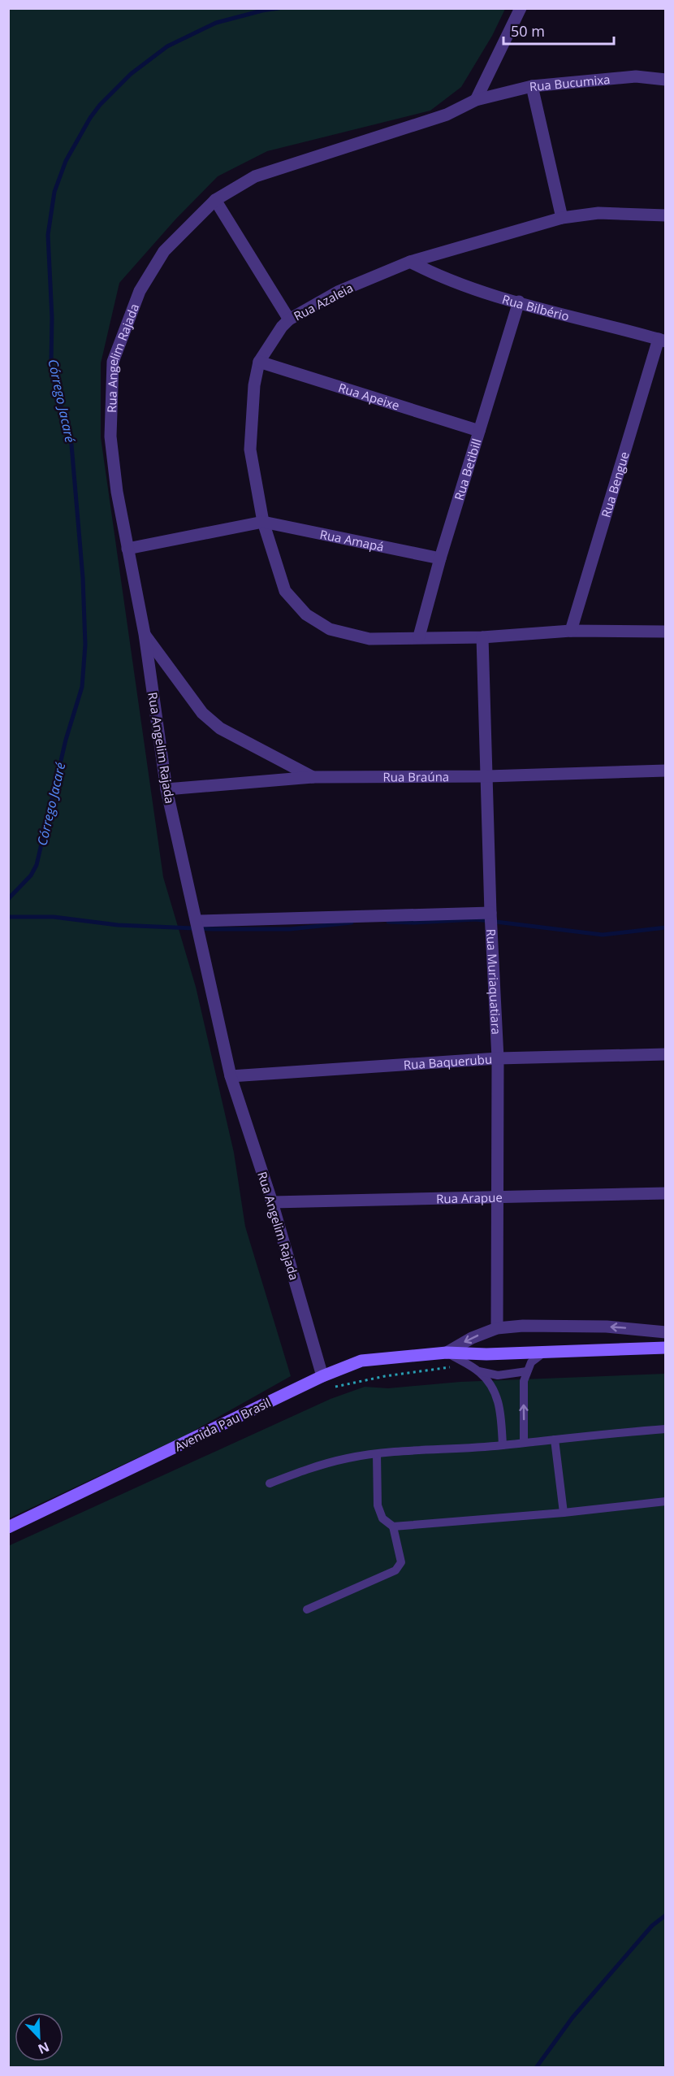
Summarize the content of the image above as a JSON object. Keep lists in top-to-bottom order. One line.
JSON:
{"streets":{"main road":["Avenida Pau Brasil"],"street":["Rua Bucumixa","Rua Azaleia","Rua Bilbério","Rua Angelim Rajada","Rua Apeixe","Rua Betibill","Rua Bengue","Rua Amapá","Rua Braúna","Rua Muriaquatiara","Rua Baquerubu","Rua Arapue"]},"crossings":[["Rua Bucumixa","Rua Angelim Rajada"],["Rua Azaleia","Rua Bilbério"],["Rua Azaleia","Rua Apeixe"],["Rua Azaleia","Rua Betibill"],["Rua Azaleia","Rua Bengue"],["Rua Azaleia","Rua Amapá"],["Rua Azaleia","Rua Muriaquatiara"],["Rua Bilbério","Rua Betibill"],["Rua Bilbério","Rua Bengue"],["Rua Angelim Rajada","Rua Braúna"],["Rua Angelim Rajada","Rua Baquerubu"],["Rua Angelim Rajada","Rua Arapue"],["Rua Angelim Rajada","Avenida Pau Brasil"],["Rua Apeixe","Rua Betibill"],["Rua Betibill","Rua Amapá"],["Rua Braúna","Rua Muriaquatiara"],["Rua Muriaquatiara","Rua Baquerubu"],["Rua Muriaquatiara","Rua Arapue"],["Rua Muriaquatiara","Avenida Pau Brasil"]],"water":["Córrego Jacaré"],"scale_bar":"50 m","north":"bottom right"}
